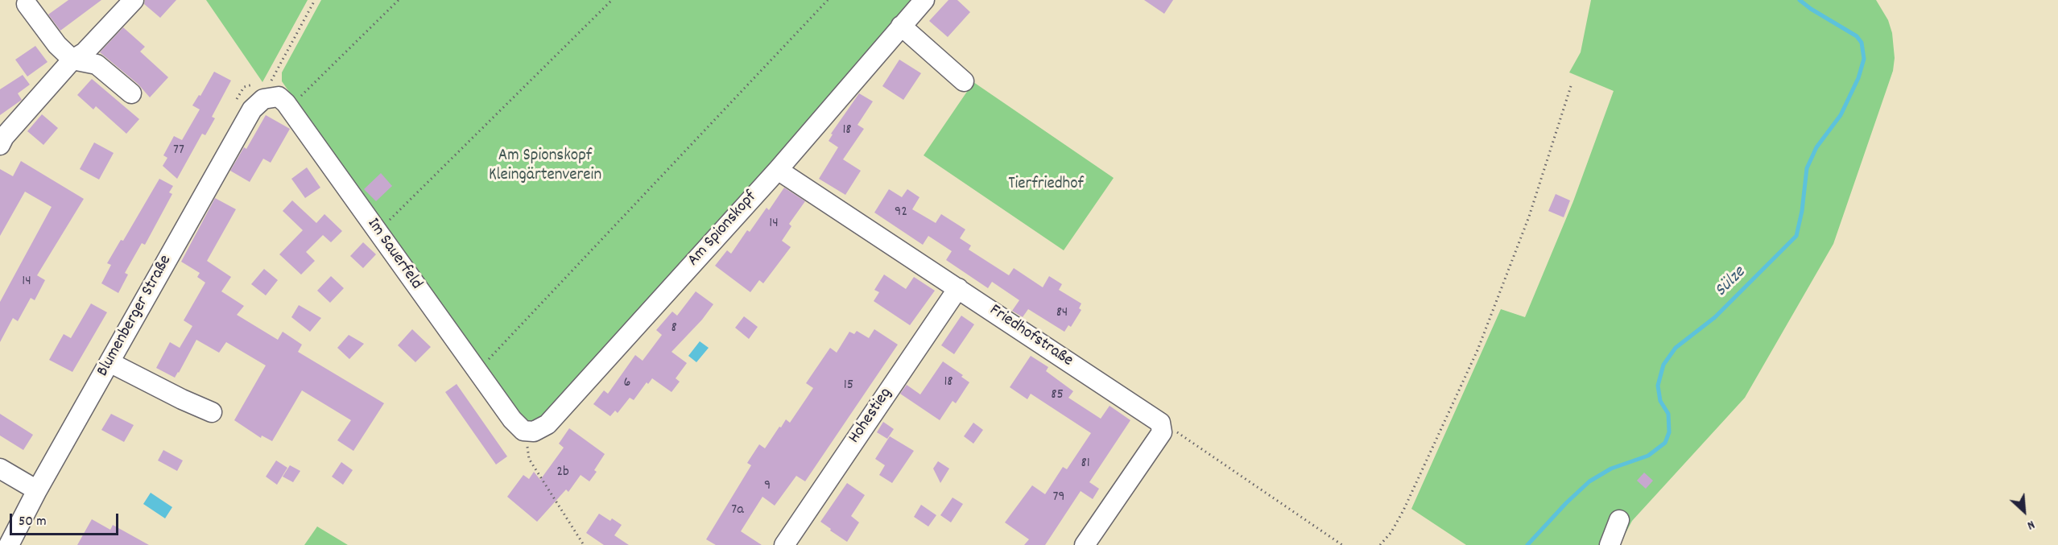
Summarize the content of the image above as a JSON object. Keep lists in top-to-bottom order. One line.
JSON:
{"streets":{"street":["Am Spionskopf","Im Sauerfeld","Blumenberger Straße","Friedhofstraße","Hohestieg"]},"crossings":[["Am Spionskopf","Im Sauerfeld"],["Am Spionskopf","Friedhofstraße"],["Im Sauerfeld","Blumenberger Straße"],["Friedhofstraße","Hohestieg"]],"water":["Sülze"],"parks":["Am Spionskopf Kleingärtenverein","Tierfriedhof"],"house_numbers":["18","77","92","14","14","84","8","18","6","15","85","81","2b","9","79","7a"],"scale_bar":"50 m","north":"bottom right"}
